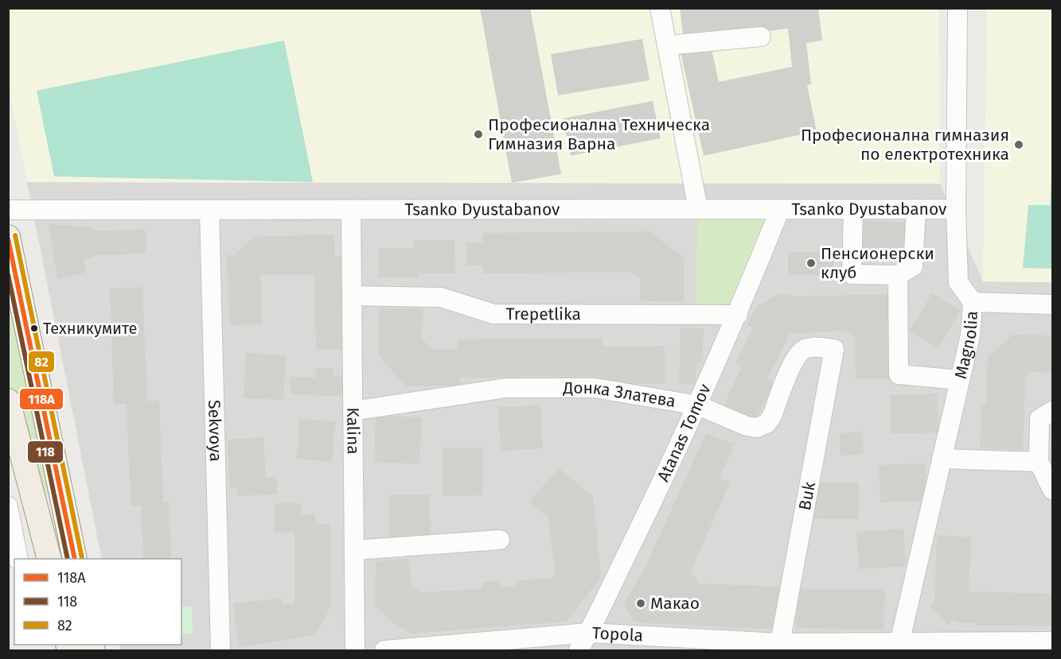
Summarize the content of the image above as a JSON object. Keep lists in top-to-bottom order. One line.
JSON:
{"streets":{"street":["Tsanko Dyustabanov","Trepetlika","Magnolia","Донка Златева","Sekvoya","Kalina","Atanas Tomov","Buk","Topola"]},"crossings":[["Tsanko Dyustabanov","Magnolia"],["Tsanko Dyustabanov","Sekvoya"],["Tsanko Dyustabanov","Kalina"],["Tsanko Dyustabanov","Atanas Tomov"],["Trepetlika","Kalina"],["Trepetlika","Atanas Tomov"],["Magnolia","Topola"],["Донка Златева","Kalina"],["Донка Златева","Atanas Tomov"],["Донка Златева","Buk"],["Atanas Tomov","Topola"],["Buk","Topola"]],"places":["Професионална Техническа Гимназия Варна","Професионална гимназия по електротехника","Пенсионерски клуб","Техникумите","Макао"],"lines":["transit line 82","transit line 118А","transit line 118"],"legend":["118А","118","82"]}
